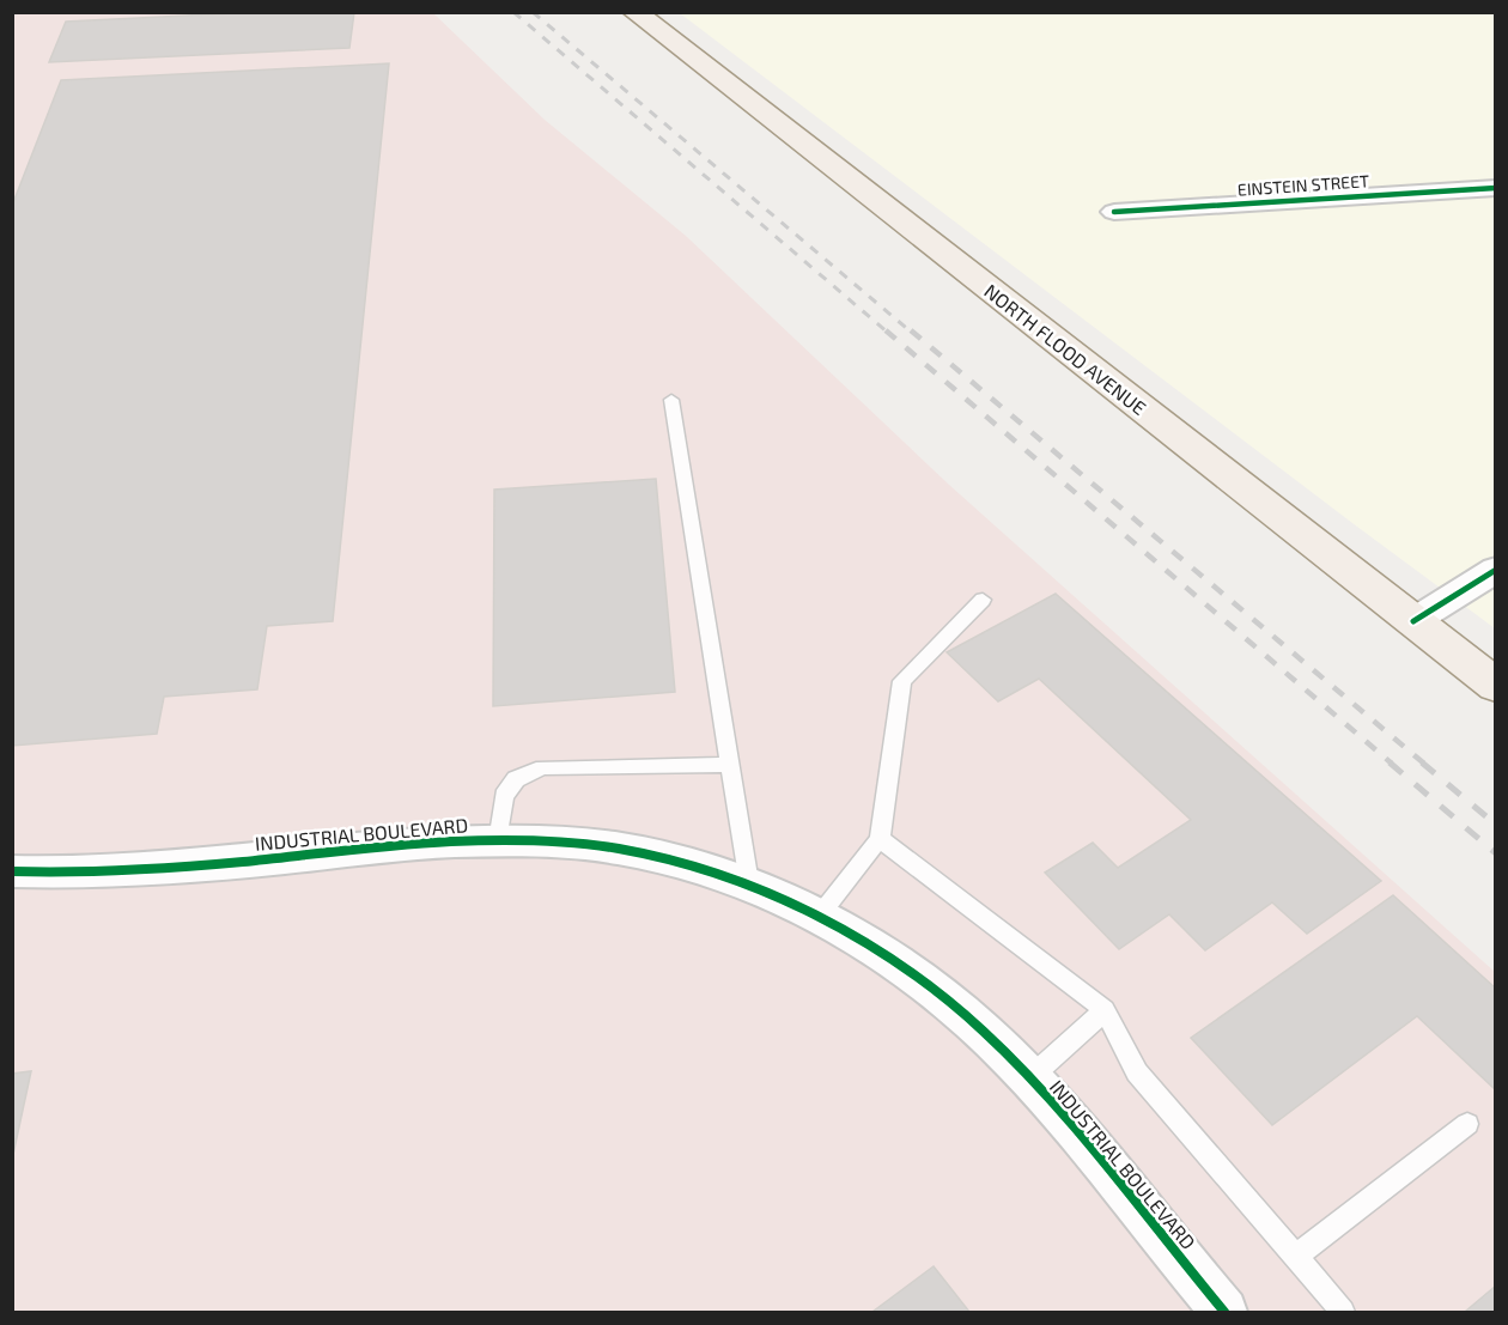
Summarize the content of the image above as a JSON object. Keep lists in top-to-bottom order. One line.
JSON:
{"streets":{"main road":["NORTH FLOOD AVENUE"],"street":["EINSTEIN STREET","INDUSTRIAL BOULEVARD"]}}
